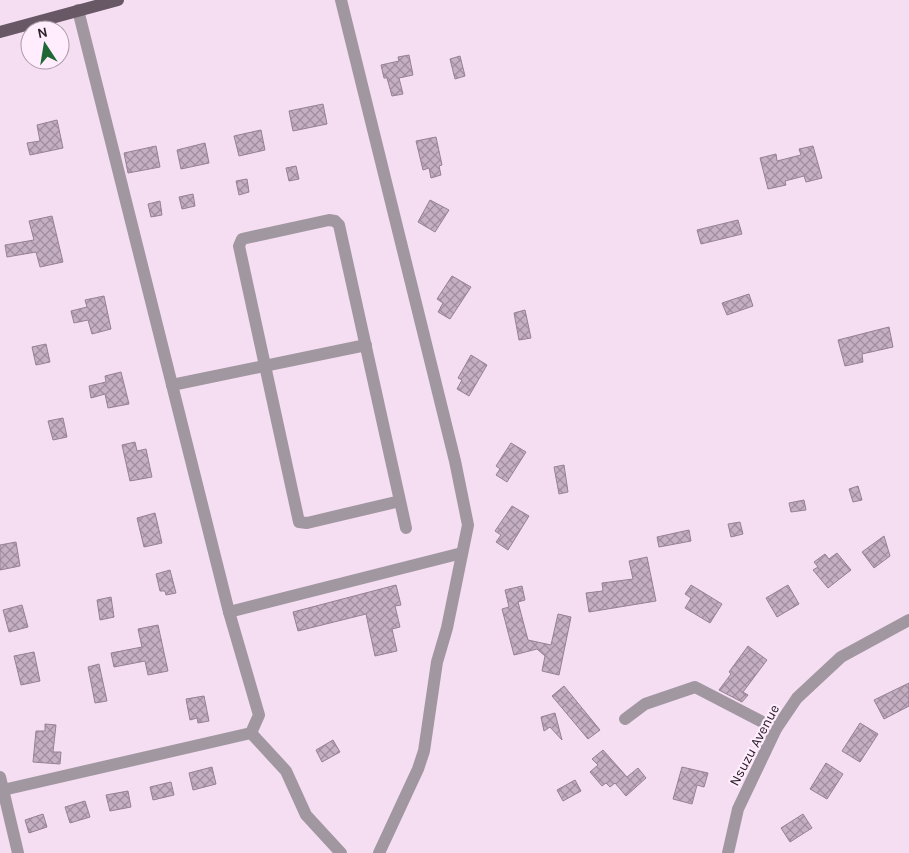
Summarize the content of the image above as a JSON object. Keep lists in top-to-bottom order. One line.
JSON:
{"streets":{"street":["Nsuzu Avenue"]},"north":"top"}
